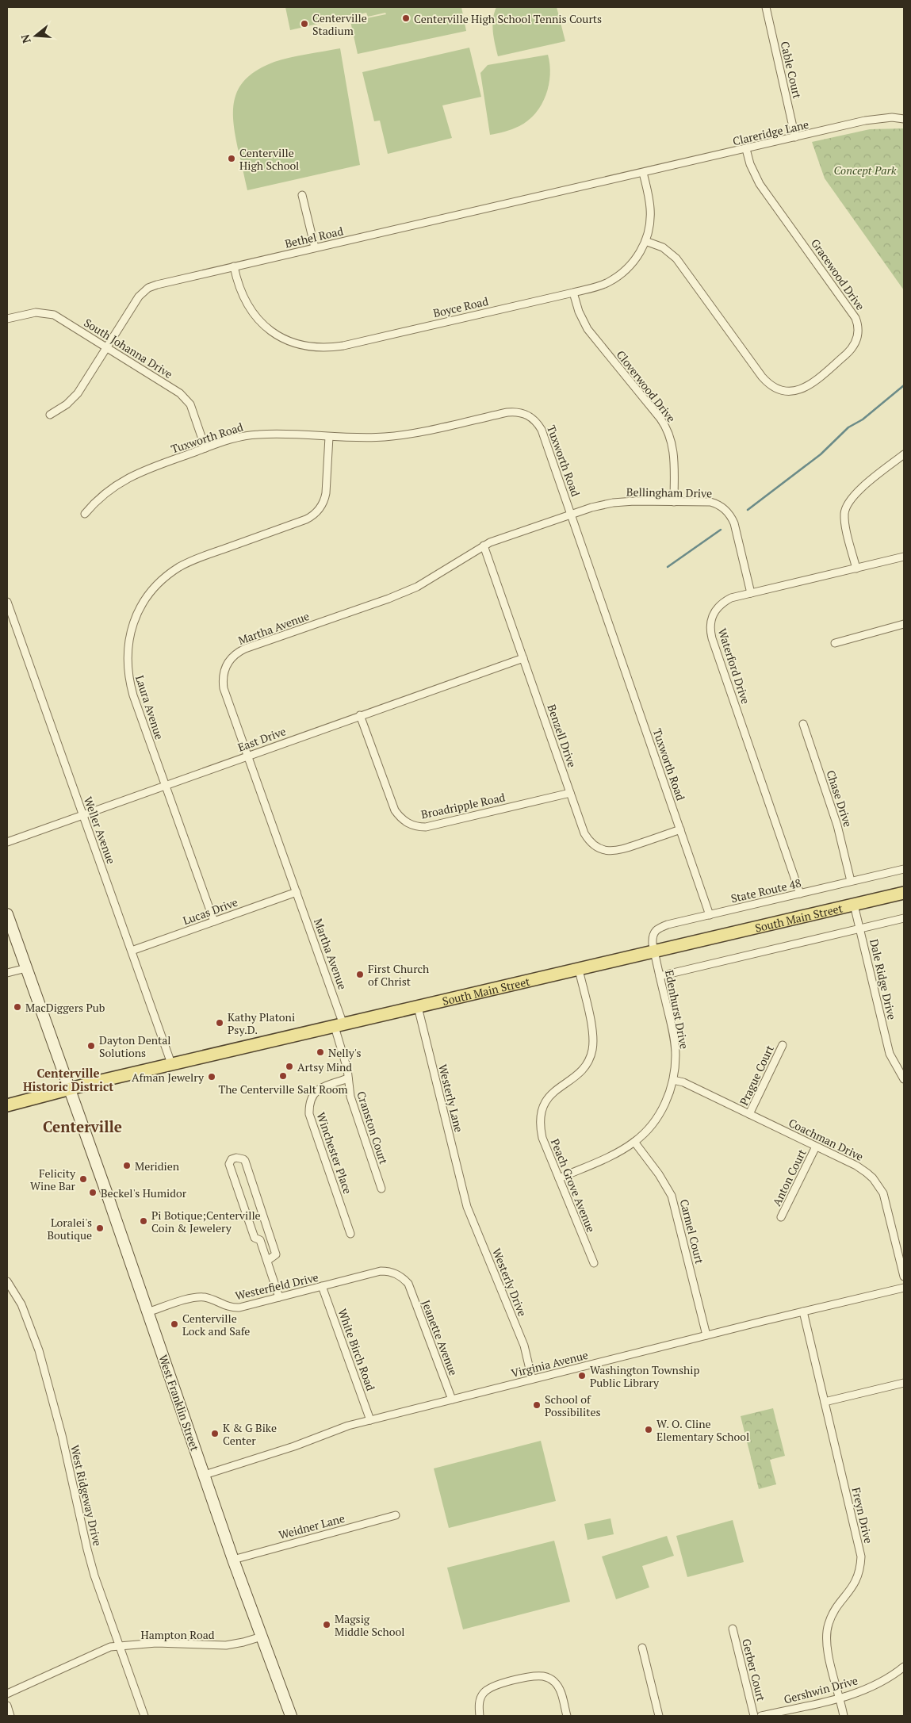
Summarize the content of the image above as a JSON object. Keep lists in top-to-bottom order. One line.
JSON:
{"streets":{"main road":["South Main Street","West Franklin Street"],"street":["Cable Court","Clareridge Lane","Bethel Road","Gracewood Drive","Boyce Road","South Johanna Drive","Cloverwood Drive","Tuxworth Road","Bellingham Drive","Martha Avenue","Waterford Drive","Laura Avenue","Benzell Drive","East Drive","Chase Drive","Broadripple Road","Weller Avenue","State Route 48","Lucas Drive","Dale Ridge Drive","Edenhurst Drive","Prague Court","Westerly Lane","Cranston Court","Coachman Drive","Winchester Place","Anton Court","Peach Grove Avenue","Carmel Court","Westerly Drive","Westerfield Drive","Jeanette Avenue","White Birch Road","Virginia Avenue","West Ridgeway Drive","Freyn Drive","Weidner Lane","Hampton Road","Gerber Court","Gershwin Drive"]},"crossings":[["Cable Court","Clareridge Lane"],["Clareridge Lane","Bethel Road"],["Clareridge Lane","Gracewood Drive"],["Clareridge Lane","Boyce Road"],["Bethel Road","Boyce Road"],["Bethel Road","South Johanna Drive"],["Gracewood Drive","Boyce Road"],["Boyce Road","Cloverwood Drive"],["South Johanna Drive","Tuxworth Road"],["Cloverwood Drive","Bellingham Drive"],["Tuxworth Road","Bellingham Drive"],["Tuxworth Road","Martha Avenue"],["Tuxworth Road","Laura Avenue"],["Tuxworth Road","Benzell Drive"],["Tuxworth Road","State Route 48"],["Bellingham Drive","Martha Avenue"],["Bellingham Drive","Waterford Drive"],["Martha Avenue","Benzell Drive"],["Martha Avenue","East Drive"],["Martha Avenue","Lucas Drive"],["Martha Avenue","South Main Street"],["Martha Avenue","Cranston Court"],["Waterford Drive","State Route 48"],["Laura Avenue","East Drive"],["Laura Avenue","Lucas Drive"],["Benzell Drive","East Drive"],["Benzell Drive","Broadripple Road"],["East Drive","Broadripple Road"],["East Drive","Weller Avenue"],["Chase Drive","State Route 48"],["Weller Avenue","Lucas Drive"],["Weller Avenue","South Main Street"],["State Route 48","South Main Street"],["State Route 48","Edenhurst Drive"],["South Main Street","Dale Ridge Drive"],["South Main Street","Edenhurst Drive"],["South Main Street","Westerly Lane"],["South Main Street","Cranston Court"],["South Main Street","Peach Grove Avenue"],["South Main Street","West Franklin Street"],["Edenhurst Drive","Coachman Drive"],["Edenhurst Drive","Peach Grove Avenue"],["Edenhurst Drive","Carmel Court"],["Prague Court","Coachman Drive"],["Westerly Lane","Westerly Drive"],["Cranston Court","Winchester Place"],["Coachman Drive","Anton Court"],["Carmel Court","Virginia Avenue"],["Westerly Drive","Virginia Avenue"],["Westerfield Drive","Jeanette Avenue"],["Westerfield Drive","White Birch Road"],["Westerfield Drive","West Franklin Street"],["Jeanette Avenue","Virginia Avenue"],["White Birch Road","Virginia Avenue"],["Virginia Avenue","West Franklin Street"],["Virginia Avenue","Freyn Drive"],["West Franklin Street","Weidner Lane"],["West Franklin Street","Hampton Road"],["West Ridgeway Drive","Hampton Road"],["Freyn Drive","Gershwin Drive"]],"districts":["Centerville Historic District","Centerville"],"parks":["Concept Park"],"places":["Centerville High School Tennis Courts","Centerville Stadium","Centerville High School","First Church of Christ","MacDiggers Pub","Kathy Platoni Psy.D.","Dayton Dental Solutions","Nelly's","Artsy Mind","The Centerville Salt Room","Afman Jewelry","Meridien","Felicity Wine Bar","Beckel's Humidor","Pi Botique;Centerville Coin & Jewelery","Loralei's Boutique","Centerville Lock and Safe","Washington Township Public Library","School of Possibilites","W. O. Cline Elementary School","K & G Bike Center","Magsig Middle School"],"north":"left"}
